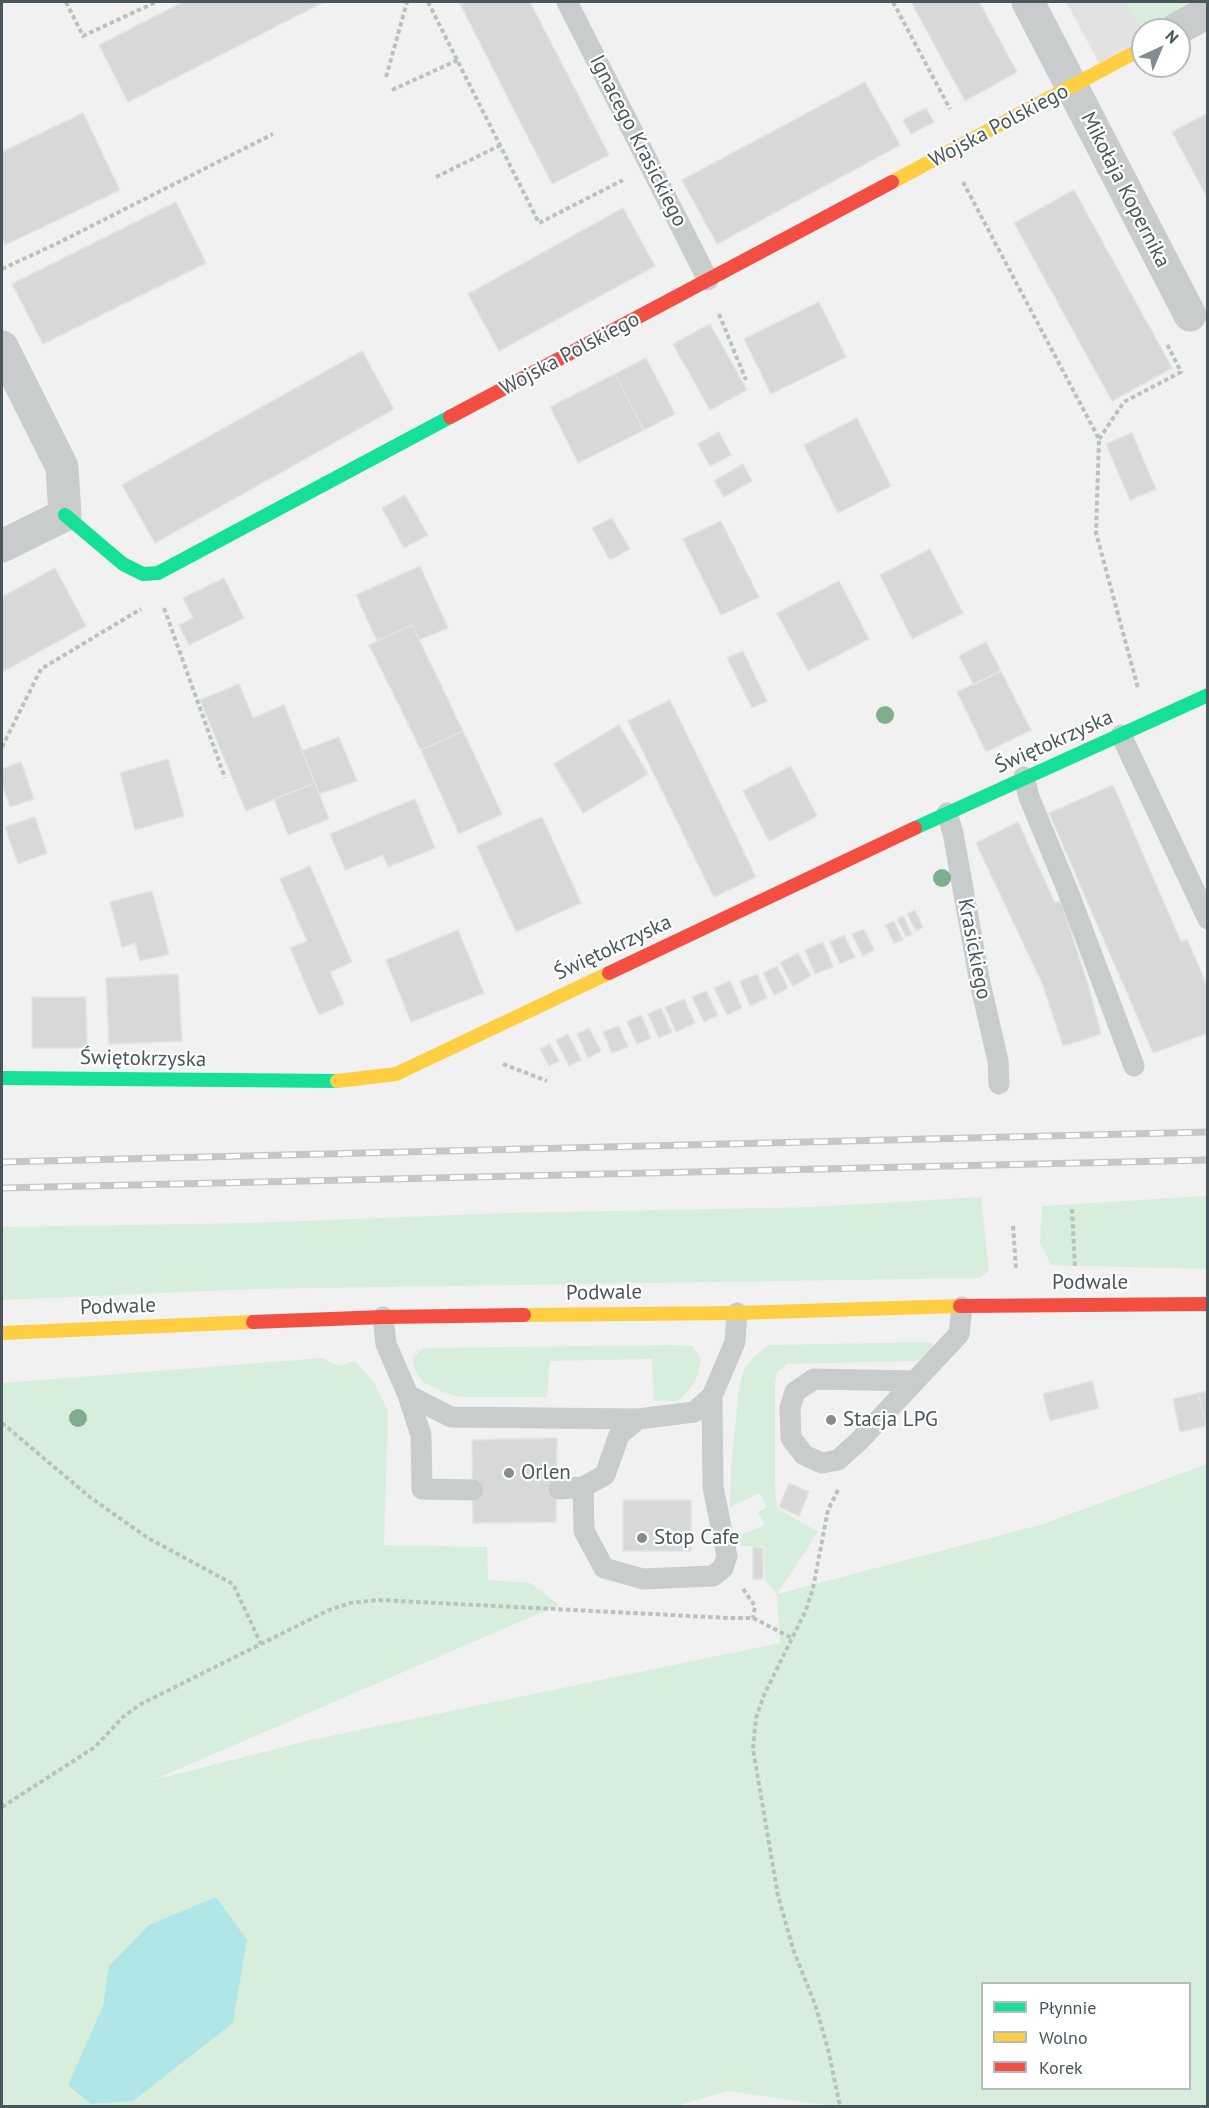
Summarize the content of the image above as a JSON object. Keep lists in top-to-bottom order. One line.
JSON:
{"streets":{"street":["Wojska Polskiego","Mikołaja Kopernika","Świętokrzyska","Podwale"],"lane":["Ignacego Krasickiego","Krasickiego"]},"crossings":[["Wojska Polskiego","Ignacego Krasickiego"],["Wojska Polskiego","Mikołaja Kopernika"],["Świętokrzyska","Krasickiego"]],"places":["Stacja LPG","Orlen","Stop Cafe"],"legend":["Płynnie","Wolno","Korek"],"north":"top right"}
